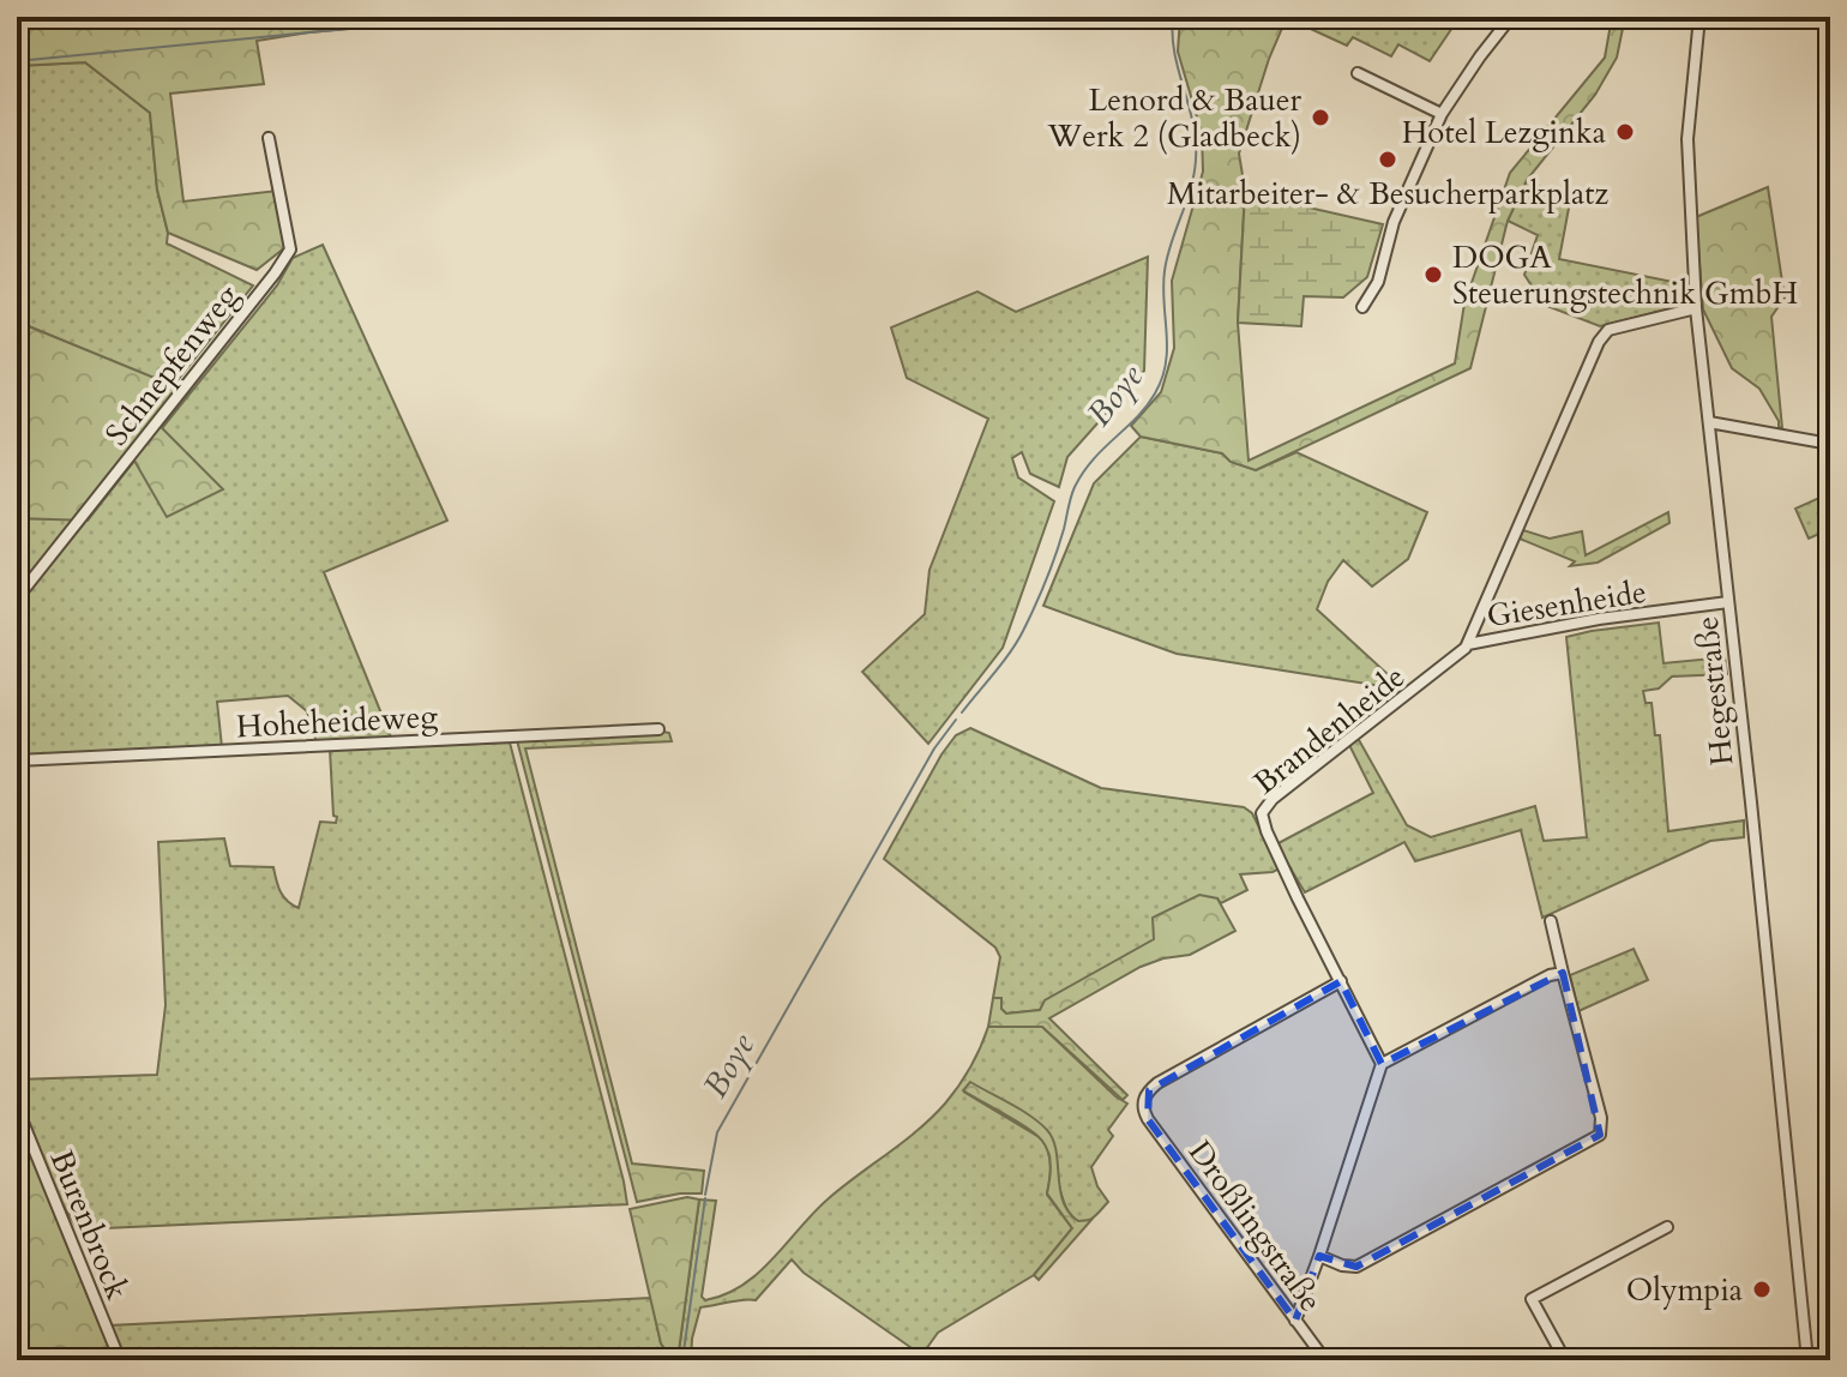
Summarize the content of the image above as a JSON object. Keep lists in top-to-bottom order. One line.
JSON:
{"streets":{"street":["Schnepfenweg","Giesenheide","Hegestraße","Hoheheideweg","Brandenheide","Burenbrock","Droßlingstraße"]},"crossings":[["Giesenheide","Hegestraße"],["Giesenheide","Brandenheide"],["Hegestraße","Brandenheide"],["Brandenheide","Droßlingstraße"]],"water":["Boye"],"places":["Lenord & Bauer Werk 2 (Gladbeck)","Hotel Lezginka","Mitarbeiter- & Besucherparkplatz","DOGA Steuerungstechnik GmbH","Olympia"]}
